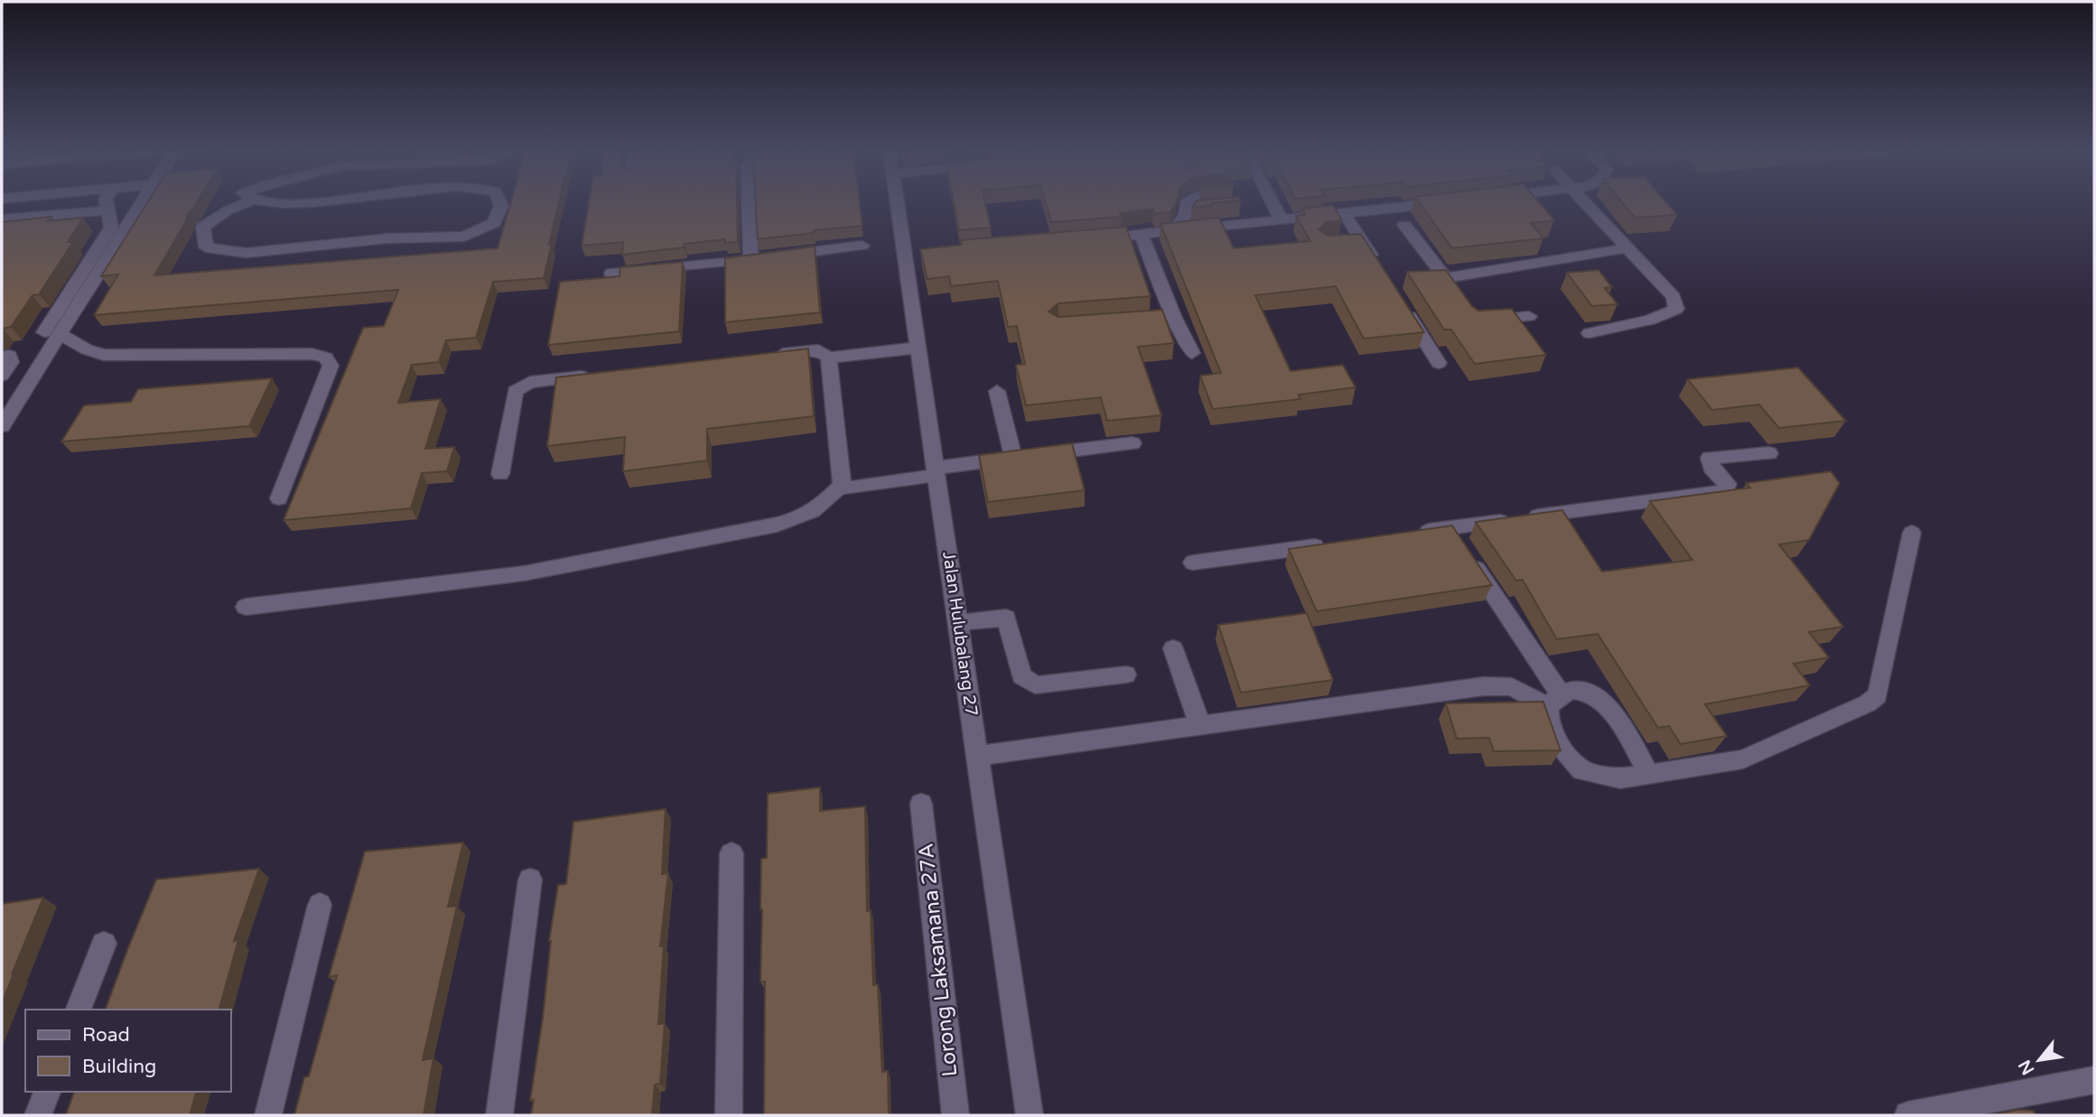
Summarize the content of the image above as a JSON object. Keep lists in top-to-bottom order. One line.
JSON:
{"streets":{"street":["Jalan Hulubalang 27","Lorong Laksamana 27A"]},"legend":["Road","Building"],"north":"bottom left"}
